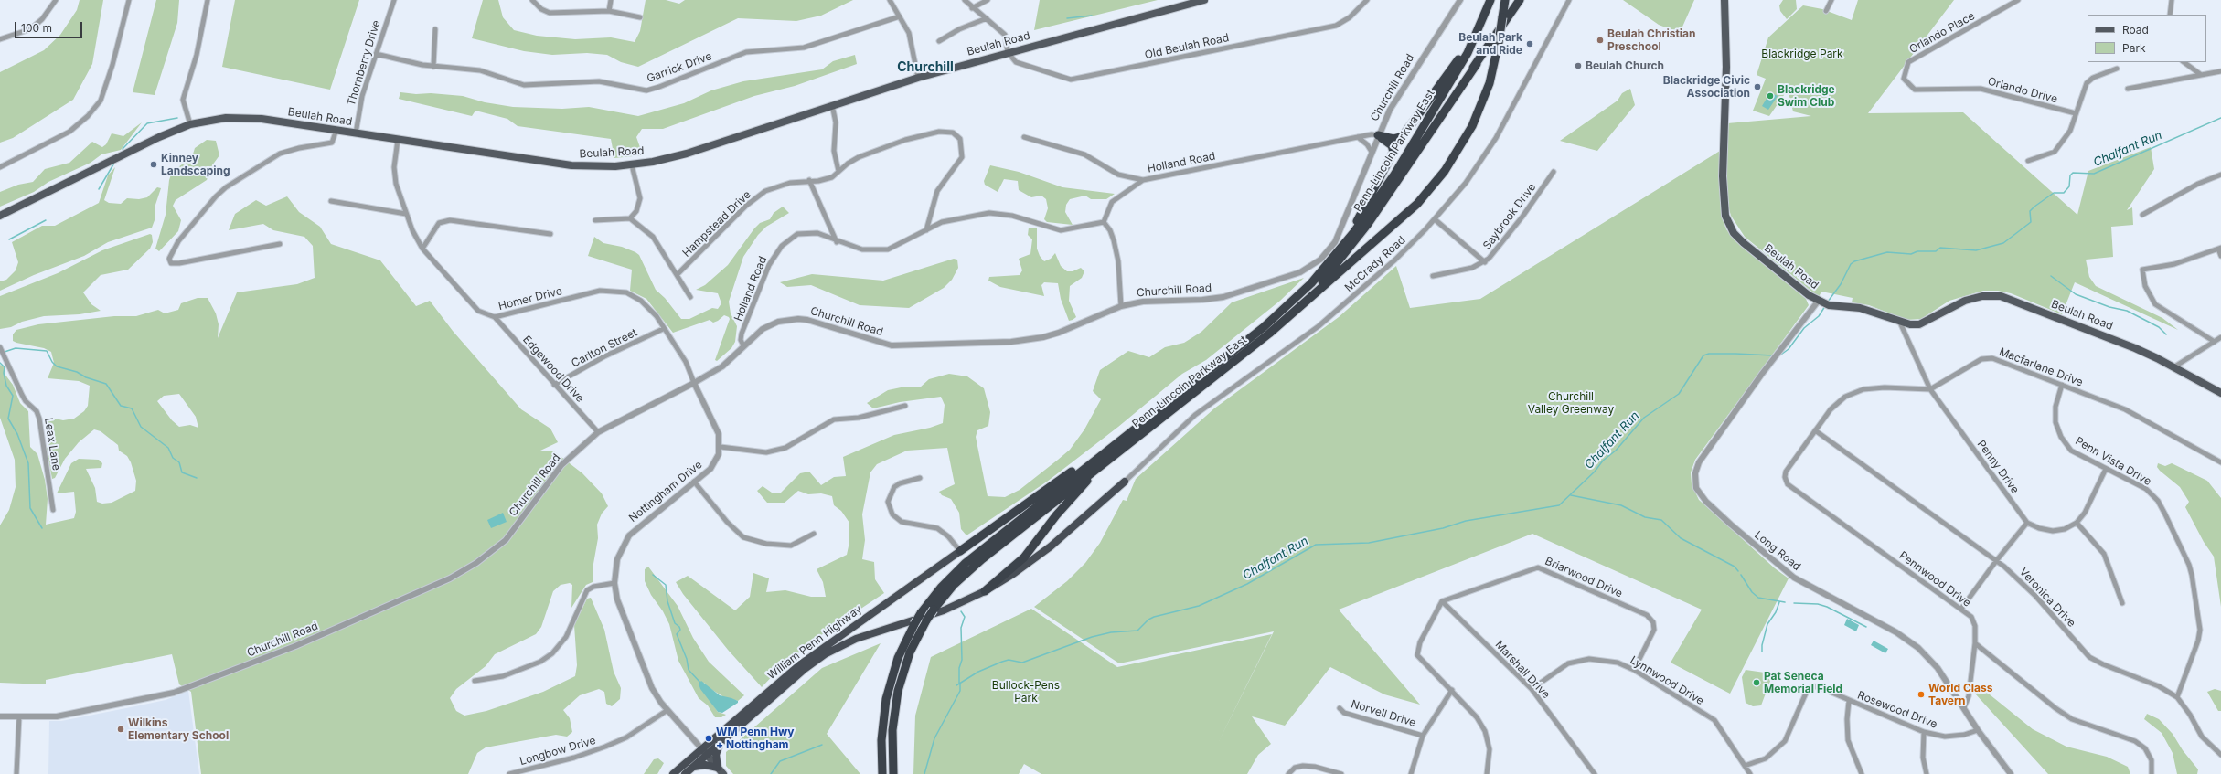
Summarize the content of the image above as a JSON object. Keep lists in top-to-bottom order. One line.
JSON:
{"streets":{"highway":["Penn-Lincoln Parkway East","William Penn Highway"],"main road":["Beulah Road"],"street":["Orlando Place","Old Beulah Road","Thornberry Drive","Garrick Drive","Churchill Road","Orlando Drive","Holland Road","Saybrook Drive","Hampstead Drive","McCrady Road","Homer Drive","Carlton Street","Macfarlane Drive","Edgewood Drive","Leax Lane","Penn Vista Drive","Penny Drive","Nottingham Drive","Long Road","Briarwood Drive","Pennwood Drive","Veronica Drive","Marshall Drive","Lynnwood Drive","Rosewood Drive","Norvell Drive","Longbow Drive"]},"crossings":[["Orlando Place","Orlando Drive"],["Beulah Road","Old Beulah Road"],["Beulah Road","Thornberry Drive"],["Beulah Road","Homer Drive"],["Beulah Road","Penny Drive"],["Beulah Road","Long Road"],["Thornberry Drive","Garrick Drive"],["Churchill Road","Holland Road"],["Churchill Road","Homer Drive"],["Churchill Road","Edgewood Drive"],["Holland Road","Hampstead Drive"],["McCrady Road","William Penn Highway"],["Homer Drive","Carlton Street"],["Homer Drive","Edgewood Drive"],["Carlton Street","Edgewood Drive"],["Macfarlane Drive","Penn Vista Drive"],["Macfarlane Drive","Penny Drive"],["Penn Vista Drive","Veronica Drive"],["Nottingham Drive","William Penn Highway"],["Nottingham Drive","Longbow Drive"],["Long Road","Pennwood Drive"],["Long Road","Rosewood Drive"],["Briarwood Drive","Marshall Drive"],["Briarwood Drive","Lynnwood Drive"],["Pennwood Drive","Veronica Drive"],["Marshall Drive","Lynnwood Drive"],["Lynnwood Drive","Rosewood Drive"]],"districts":["Churchill"],"water":["Chalfant Run"],"parks":["Blackridge Park","Churchill Valley Greenway","Bullock-Pens Park"],"places":["Beulah Christian Preschool","Beulah Park and Ride","Beulah Church","Blackridge Civic Association","Blackridge Swim Club","Kinney Landscaping","Pat Seneca Memorial Field","World Class Tavern","Wilkins Elementary School","WM Penn Hwy + Nottingham"],"legend":["Road","Park"],"scale_bar":"100 m"}
